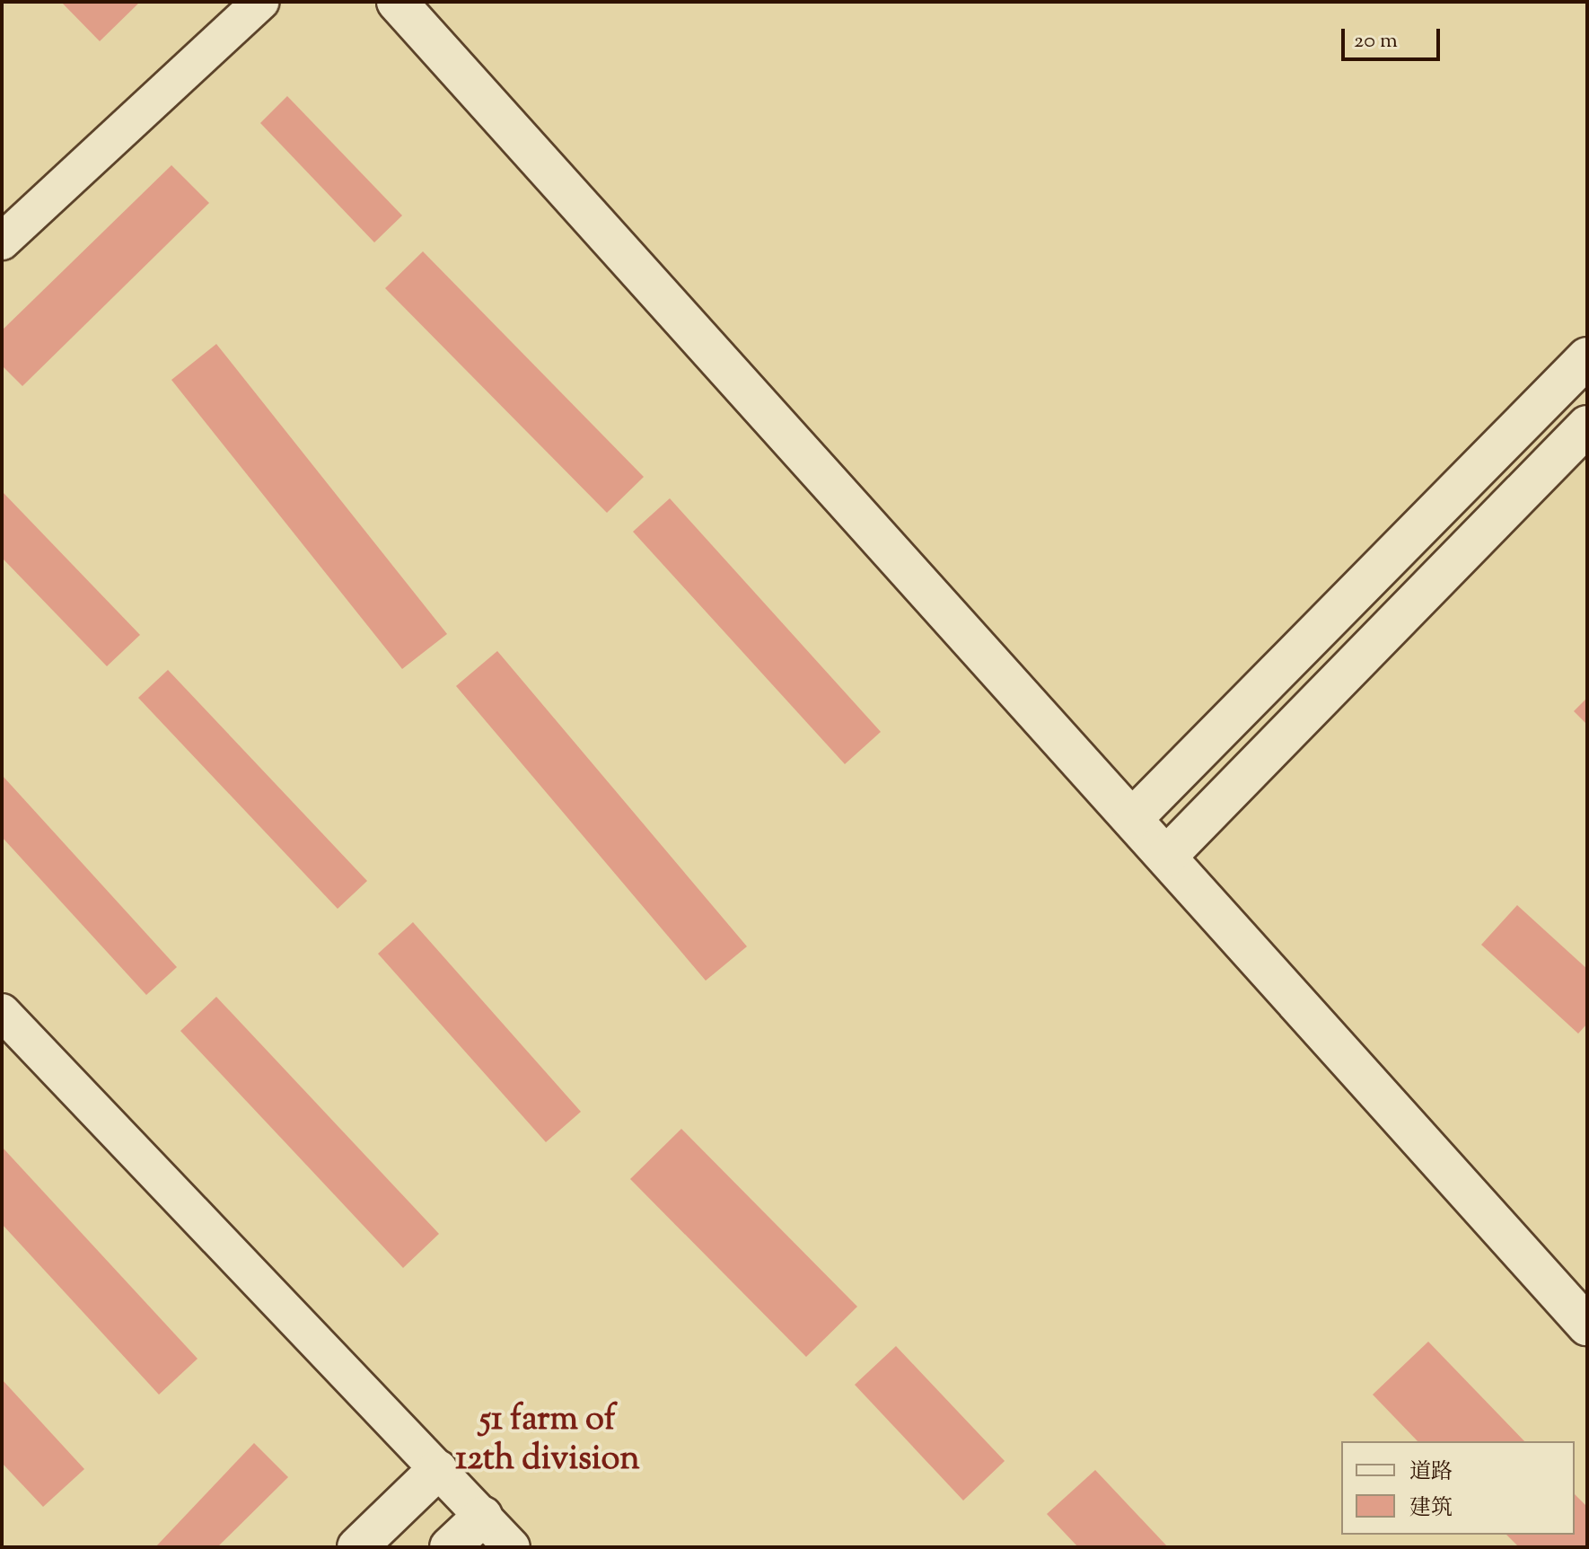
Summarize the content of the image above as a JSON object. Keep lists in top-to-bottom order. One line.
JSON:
{"districts":["51 farm of 12th division"],"legend":["道路","建筑"],"scale_bar":"20 m"}
